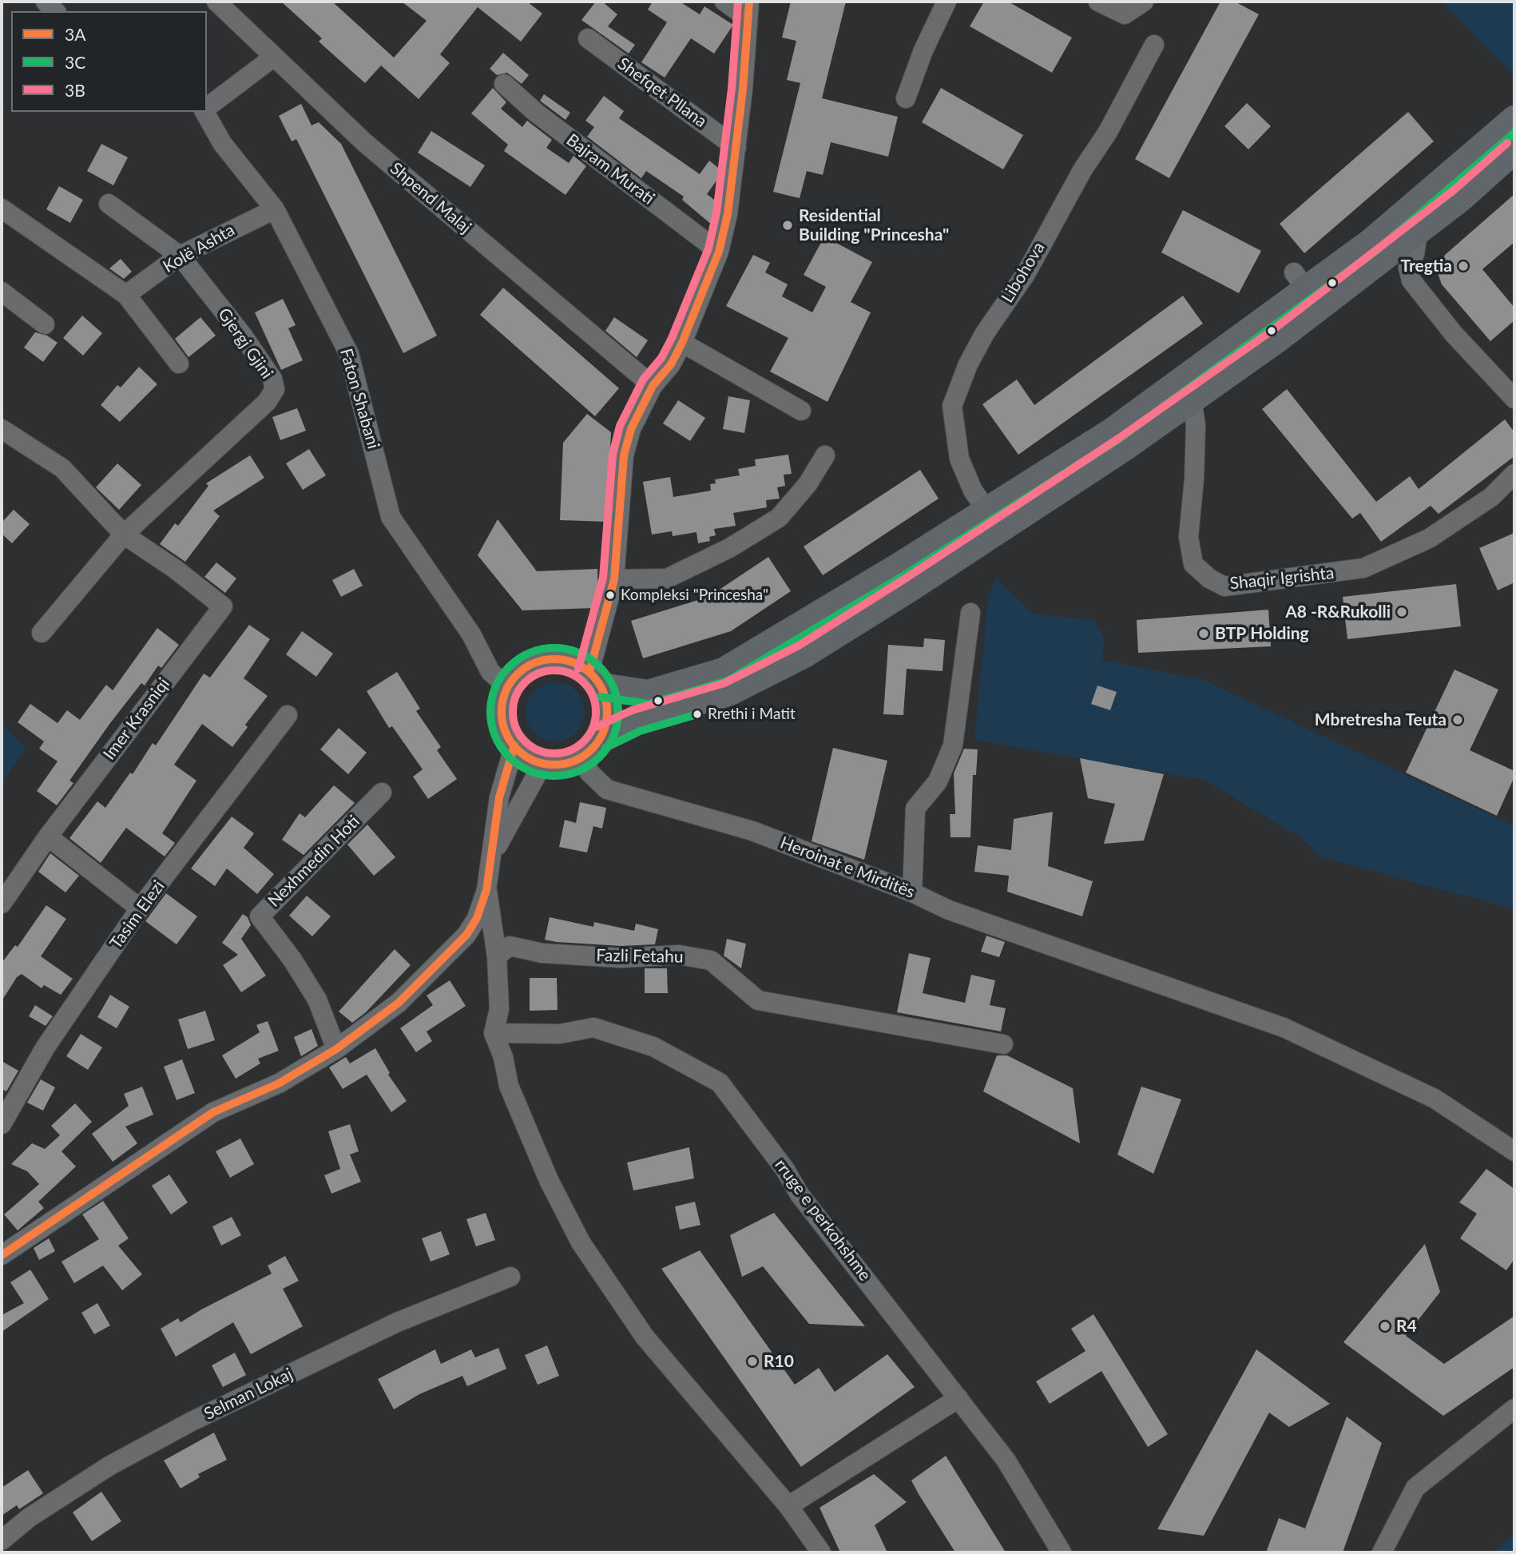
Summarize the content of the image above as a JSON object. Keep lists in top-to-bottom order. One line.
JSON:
{"streets":{"street":["Shefqet Pllana","Bajram Murati","Shpend Malaj","Kolë Ashta","Libohova","Gjergj Gjini","Faton Shabani","Shaqir Igrishta","Imer Krasniqi","Nexhmedin Hoti","Heroinat e Mirditës","Tasim Elezi","Fazli Fetahu","rruge e perkohshme","Selman Lokaj"]},"crossings":[["Kolë Ashta","Gjergj Gjini"],["Kolë Ashta","Faton Shabani"],["Gjergj Gjini","Imer Krasniqi"],["Faton Shabani","Heroinat e Mirditës"]],"places":["Residential Building \"Princesha\"","Tregtia","Kompleksi \"Princesha\"","A8 -R&Rukolli","BTP Holding","Rrethi i Matit","Mbretresha Teuta","R4","R10"],"lines":["transit line 3A","transit line 3B","transit line 3C"],"legend":["3A","3C","3B"]}
